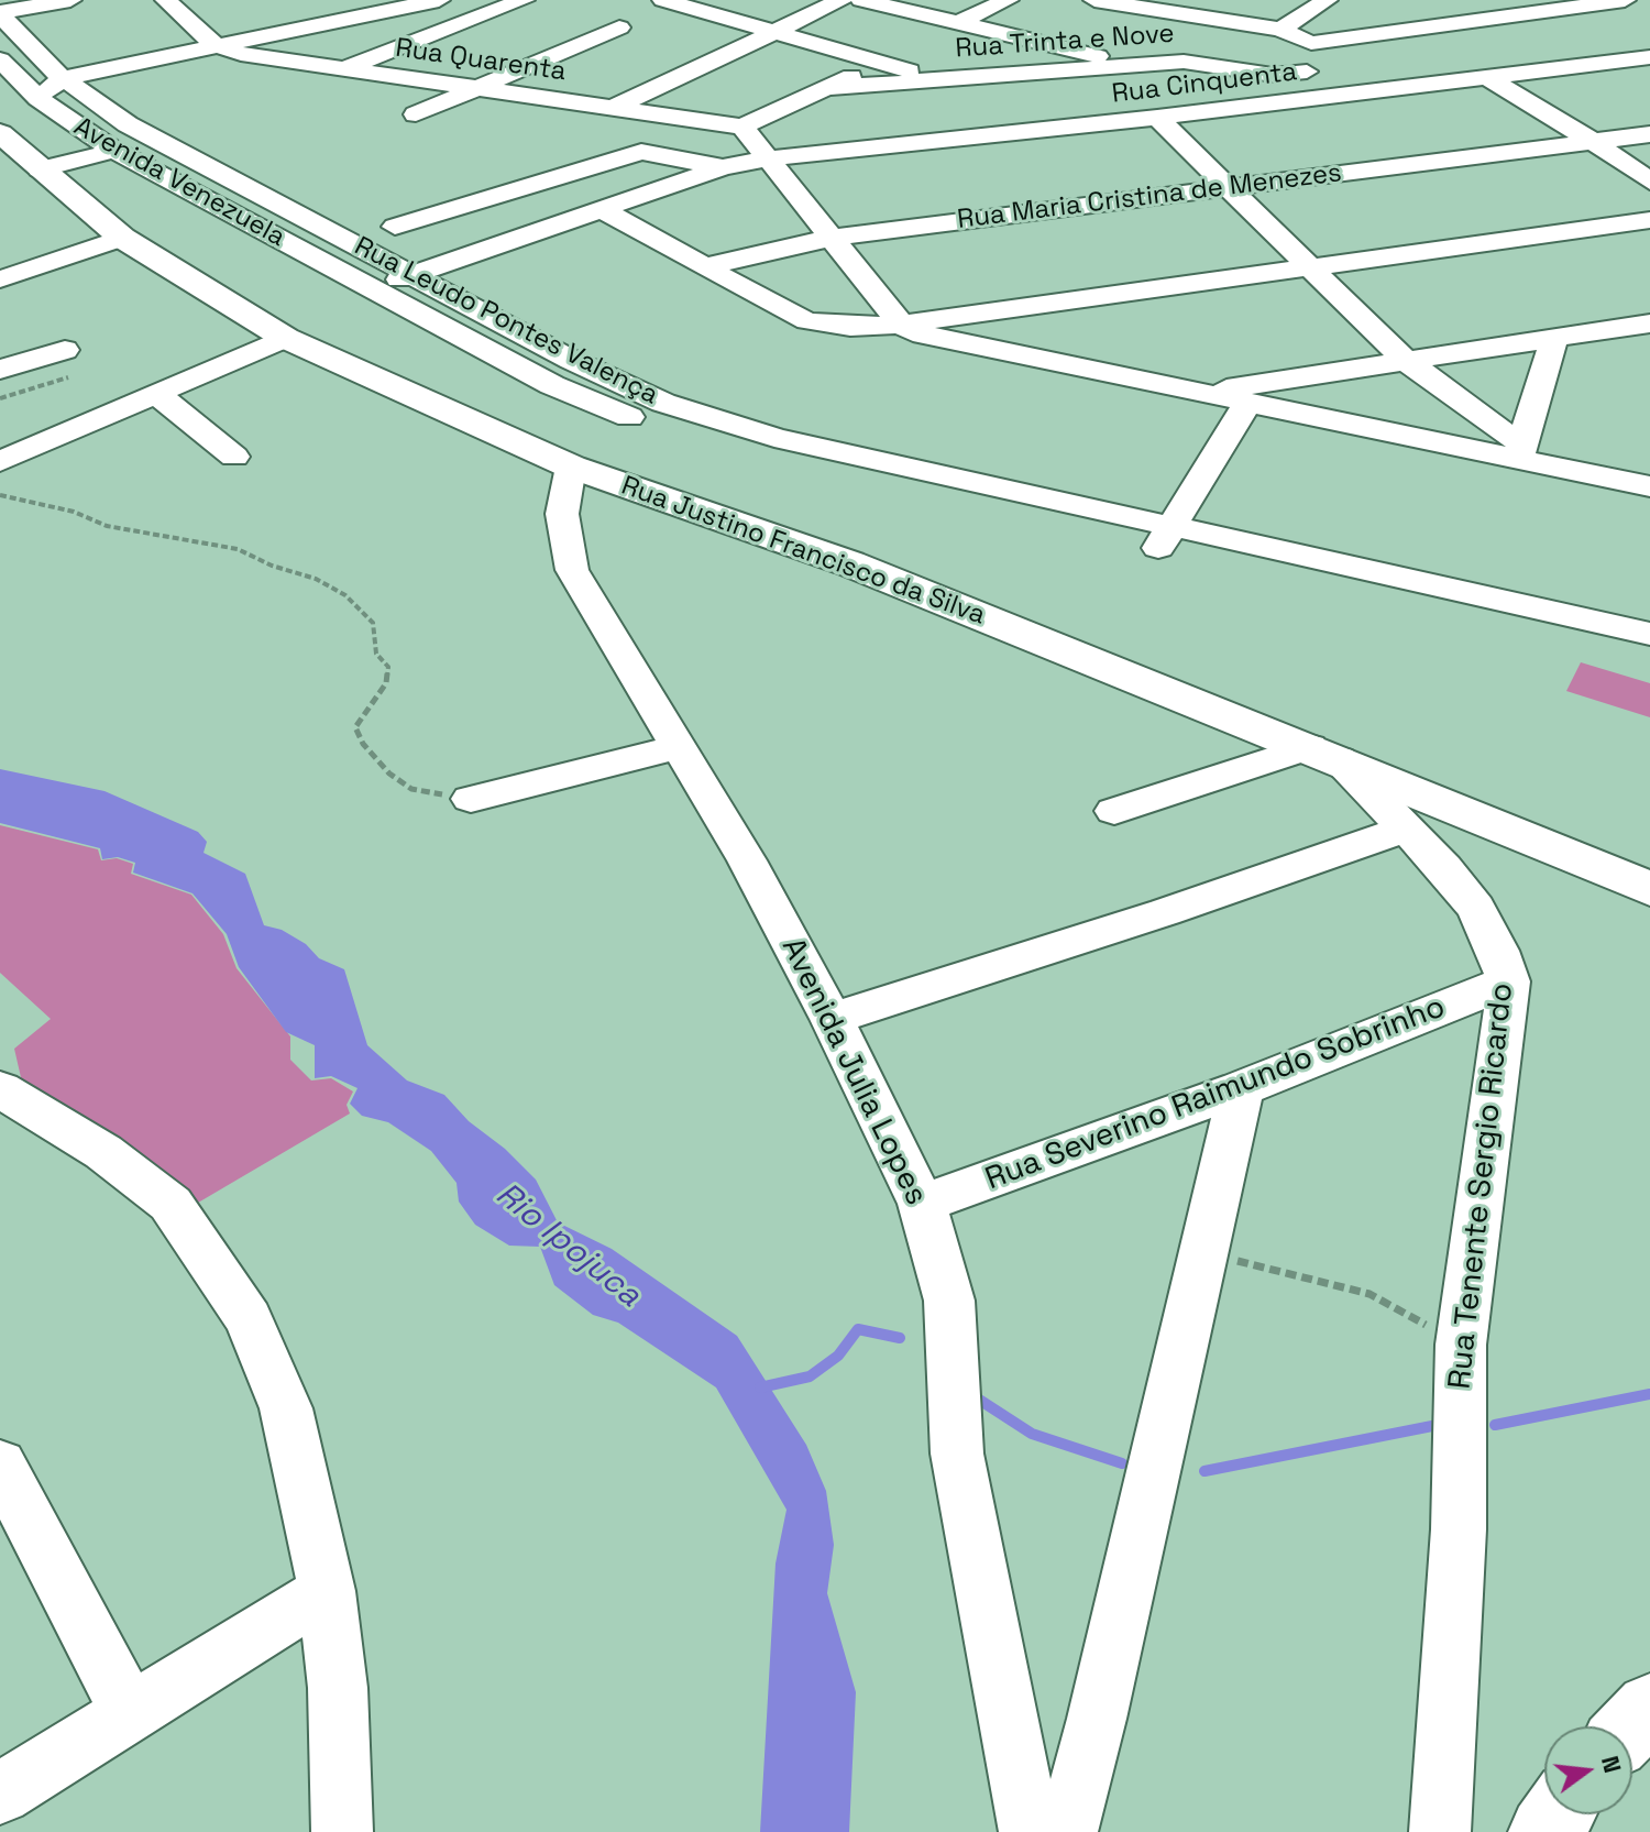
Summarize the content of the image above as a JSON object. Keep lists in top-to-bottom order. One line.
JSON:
{"streets":{"main road":["Rua Justino Francisco da Silva"],"street":["Rua Trinta e Nove","Rua Quarenta","Rua Cinquenta","Avenida Venezuela","Rua Maria Cristina de Menezes","Rua Leudo Pontes Valença","Avenida Julia Lopes","Rua Severino Raimundo Sobrinho","Rua Tenente Sergio Ricardo"]},"crossings":[["Rua Justino Francisco da Silva","Avenida Julia Lopes"],["Rua Justino Francisco da Silva","Rua Tenente Sergio Ricardo"],["Avenida Julia Lopes","Rua Severino Raimundo Sobrinho"],["Rua Severino Raimundo Sobrinho","Rua Tenente Sergio Ricardo"]],"water":["Rio Ipojuca"],"north":"right"}
